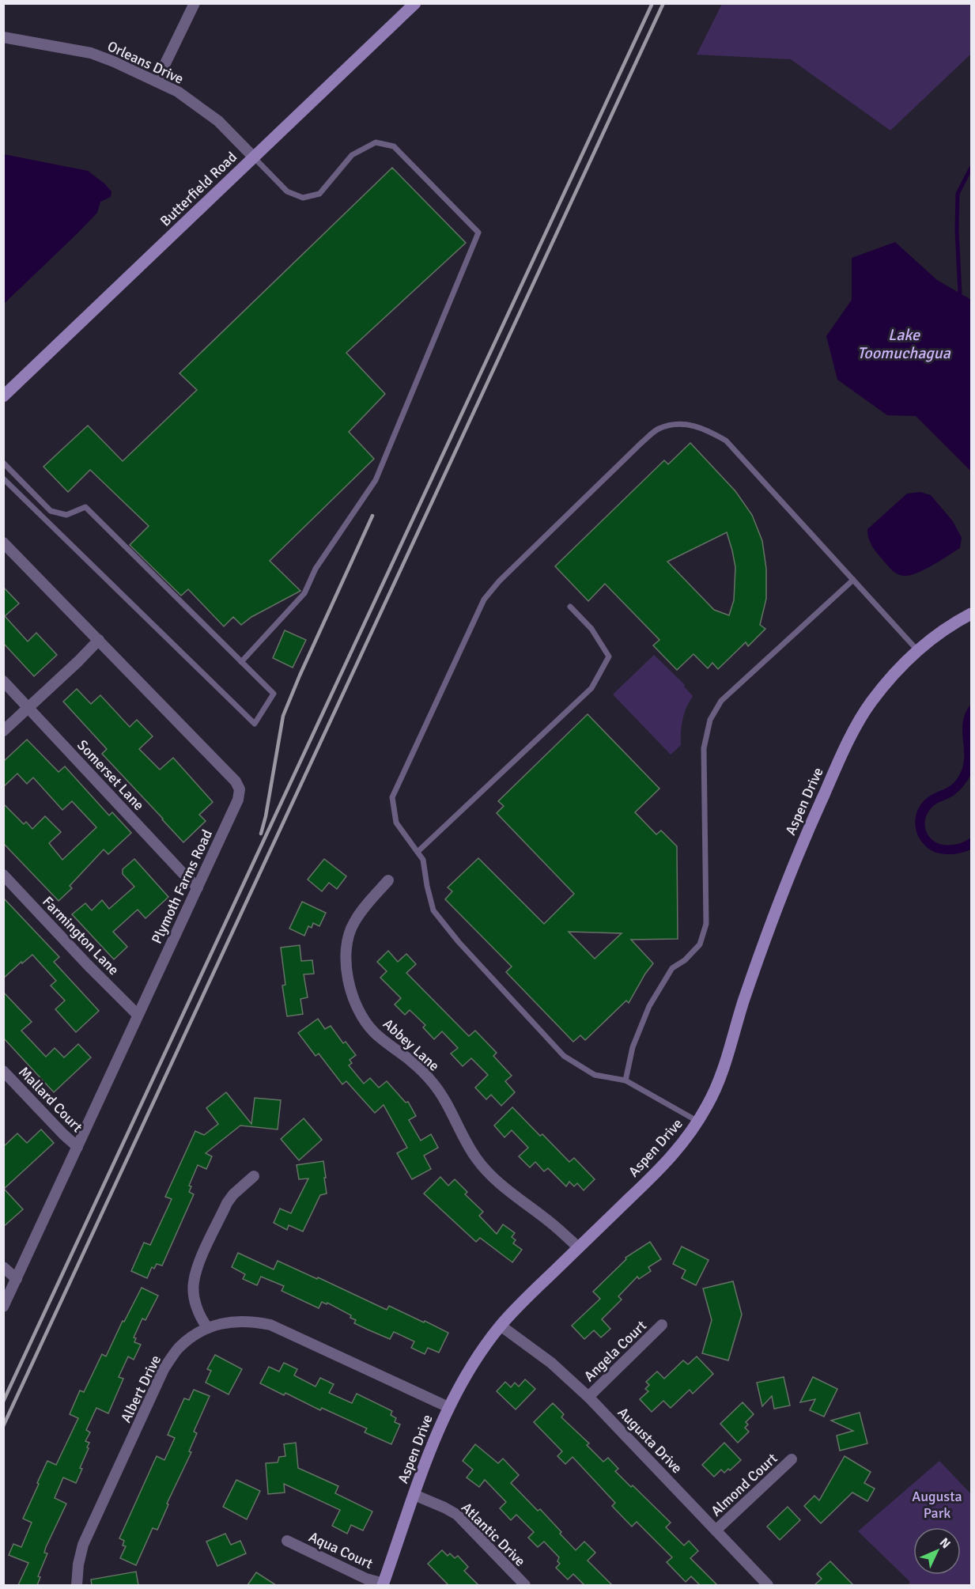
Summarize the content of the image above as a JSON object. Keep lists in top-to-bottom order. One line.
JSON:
{"streets":{"street":["Orleans Drive","Butterfield Road","Somerset Lane","Aspen Drive","Plymoth Farms Road","Farmington Lane","Abbey Lane","Mallard Court","Angela Court","Albert Drive","Augusta Drive","Almond Court","Atlantic Drive","Aqua Court"]},"crossings":[["Orleans Drive","Butterfield Road"],["Somerset Lane","Plymoth Farms Road"],["Aspen Drive","Abbey Lane"],["Aspen Drive","Albert Drive"],["Aspen Drive","Augusta Drive"],["Aspen Drive","Atlantic Drive"],["Aspen Drive","Aqua Court"],["Plymoth Farms Road","Farmington Lane"],["Plymoth Farms Road","Mallard Court"],["Angela Court","Augusta Drive"],["Augusta Drive","Almond Court"]],"water":["Lake Toomuchagua"],"parks":["Augusta Park"],"north":"top right"}
